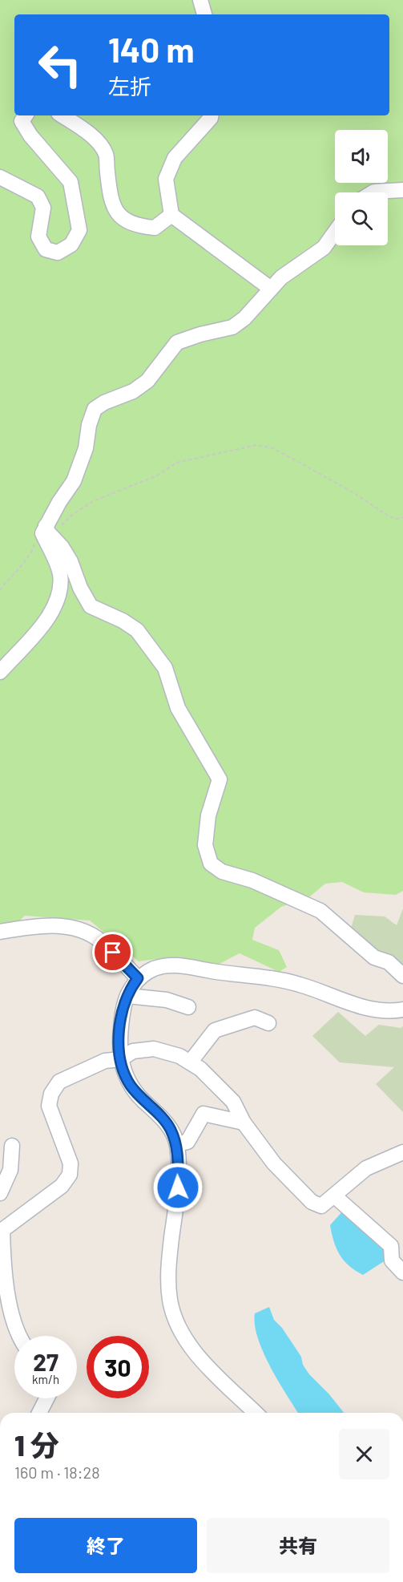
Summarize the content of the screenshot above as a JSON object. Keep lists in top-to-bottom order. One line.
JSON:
{"page":{"turn":["140 m","左折"],"speed":"27 km/h","limit":"30","heading":["1 分","160 m · 18:28"],"buttons":["終了","共有"]}}
